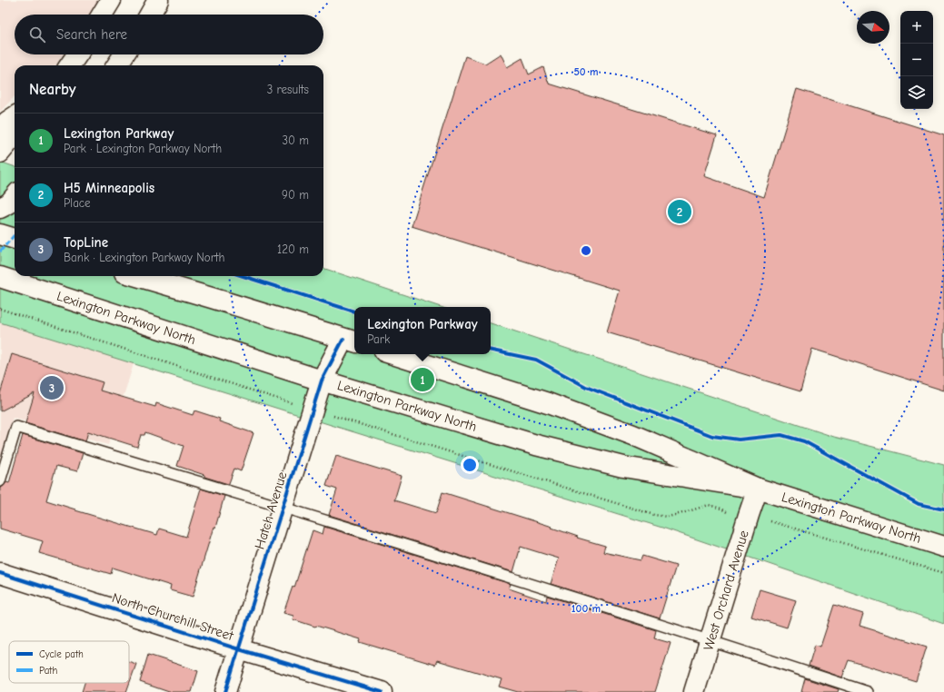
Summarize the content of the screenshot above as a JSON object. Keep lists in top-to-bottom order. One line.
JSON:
{"streets":{"main road":["Lexington Parkway North","Hatch Avenue","West Orchard Avenue","North Churchill Street"]},"crossings":[["Lexington Parkway North","Hatch Avenue"],["Lexington Parkway North","West Orchard Avenue"],["Hatch Avenue","North Churchill Street"]],"legend":["Cycle path","Path"],"north":"right","page":{"map_buttons":["+","−"],"search":"Search here","heading":["Nearby","3 results"],"list":[{"mark":"1","name":"Lexington Parkway","note":"Park · Lexington Parkway North","value":"30 m"},{"mark":"2","name":"H5 Minneapolis","note":"Place","value":"90 m"},{"mark":"3","name":"TopLine","note":"Bank · Lexington Parkway North","value":"120 m"}],"pins":["2","1","3"],"popup":["Lexington Parkway","Park"]},"rings":["50 m","100 m"]}
